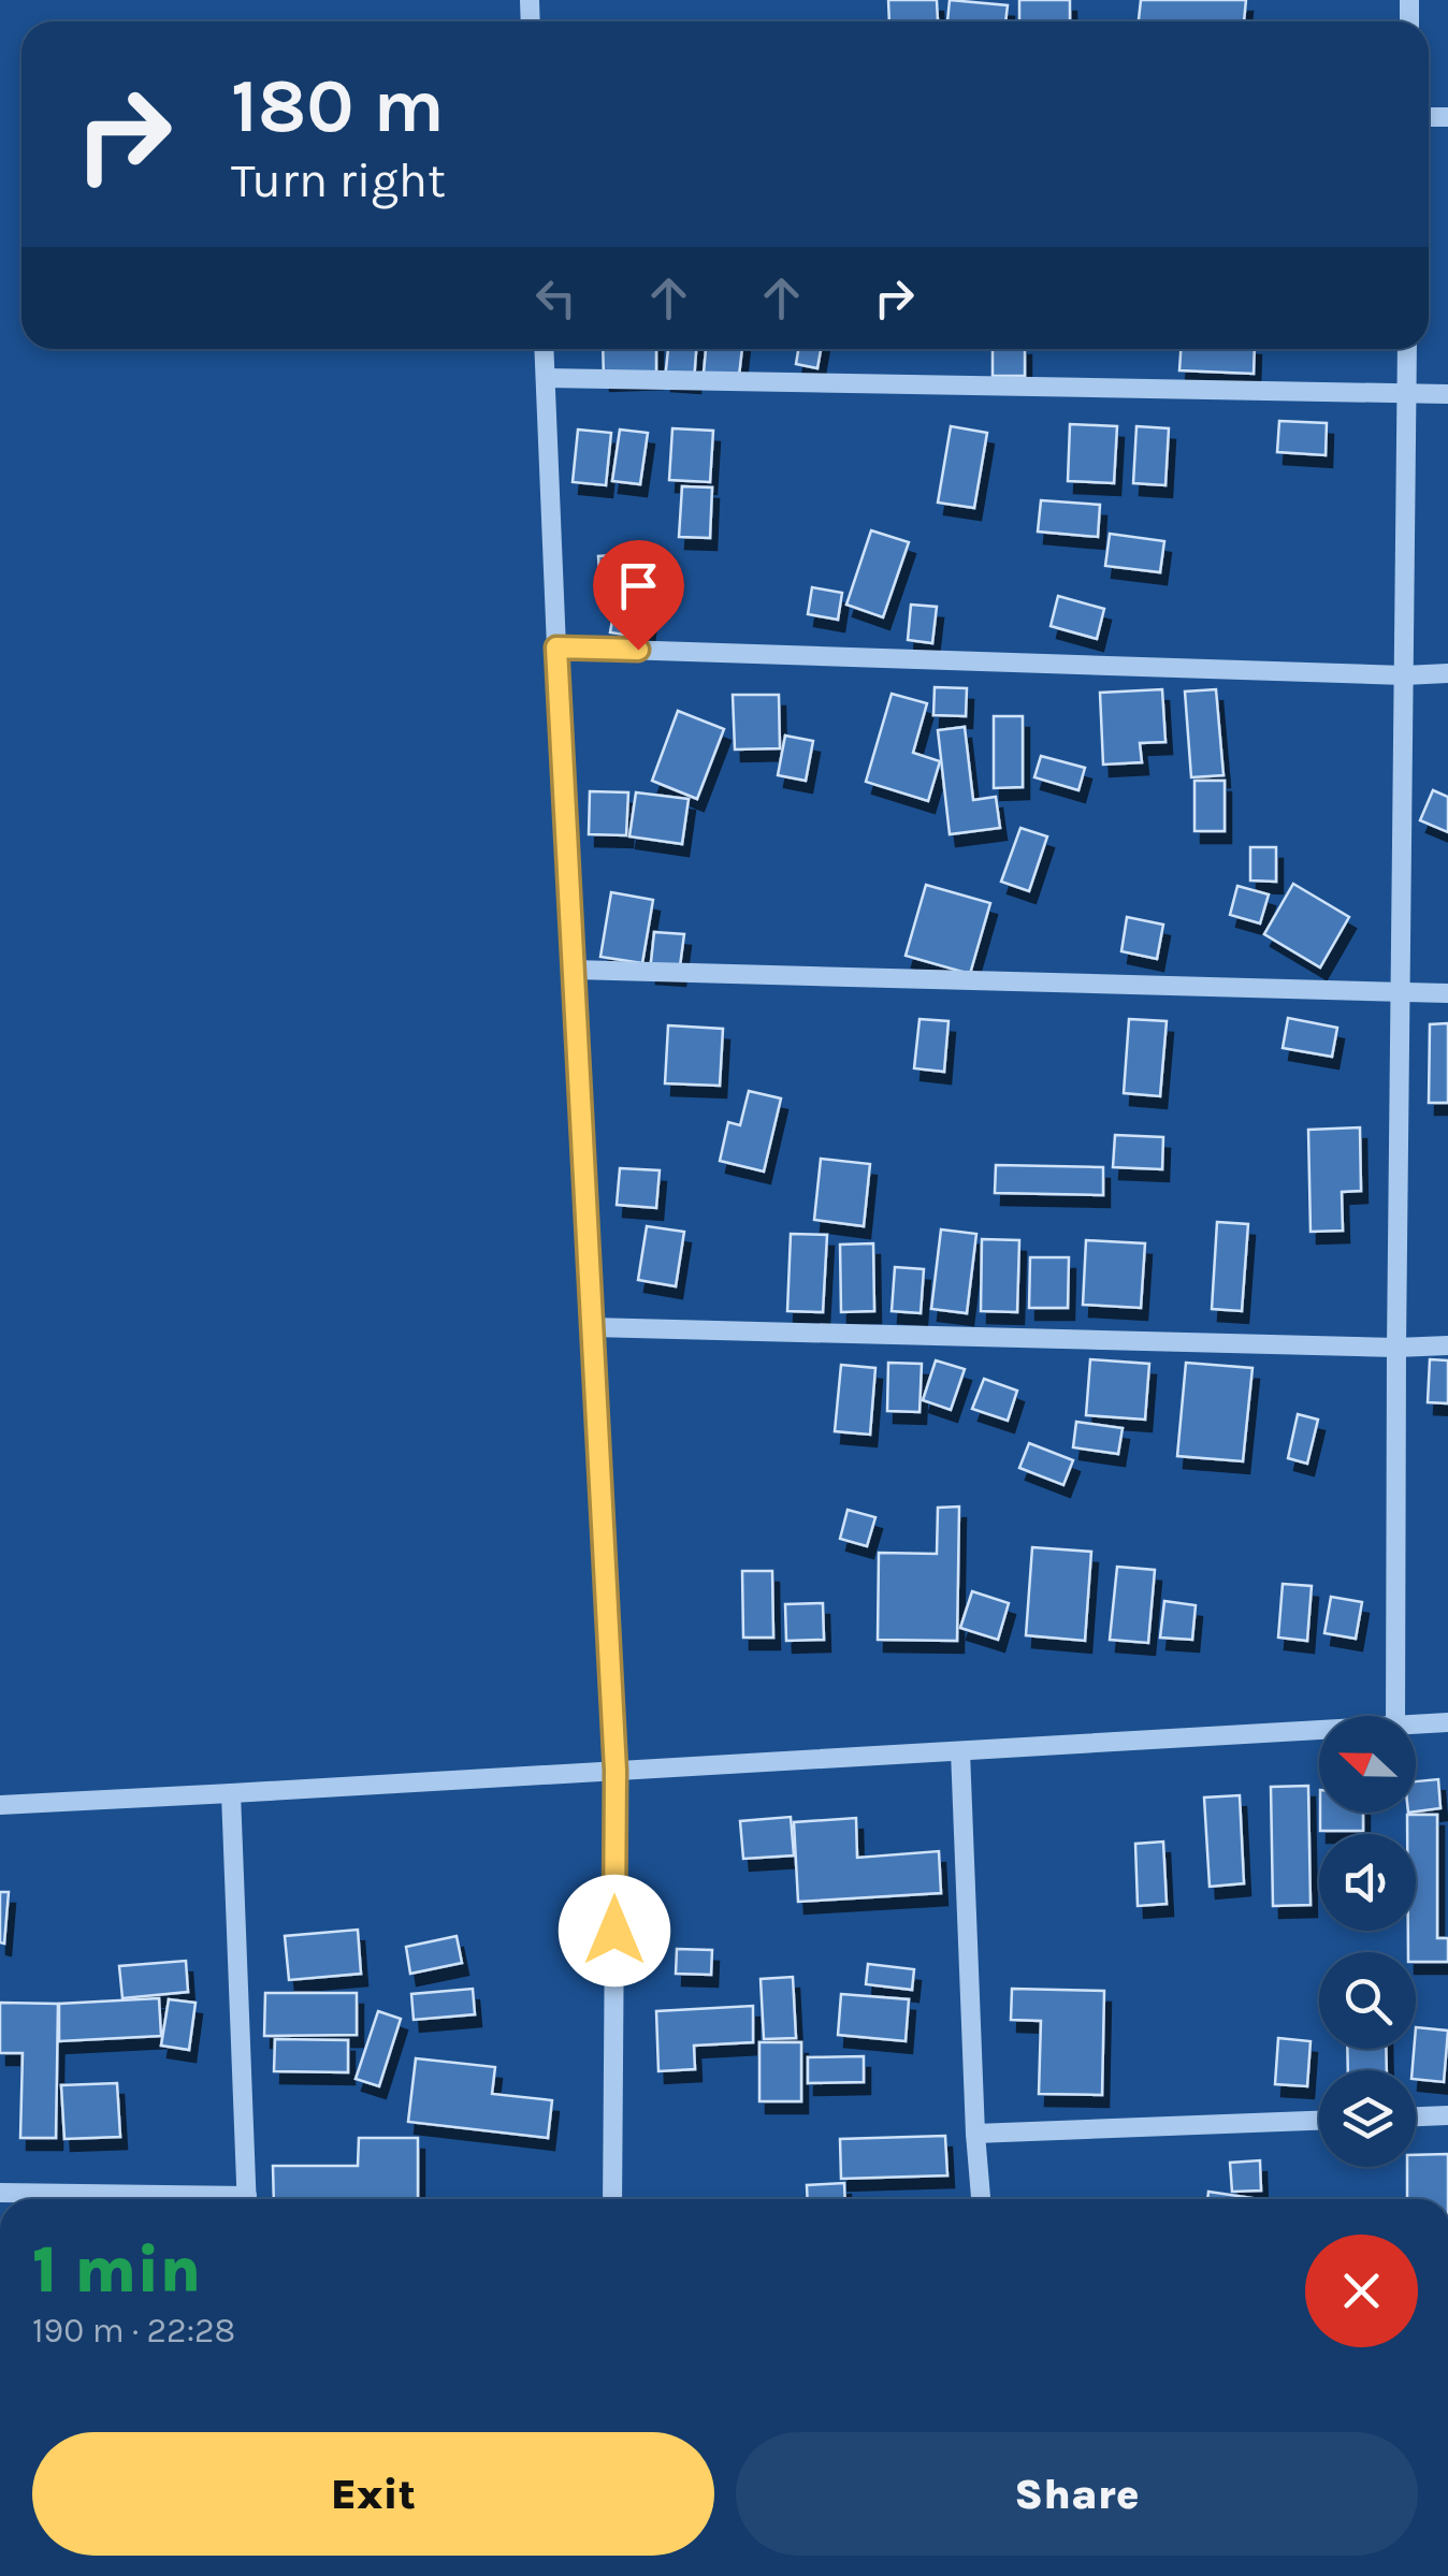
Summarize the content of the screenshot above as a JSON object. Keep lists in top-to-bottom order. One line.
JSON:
{"north":"left","page":{"turn":["180 m","Turn right"],"heading":["1 min","190 m · 22:28"],"buttons":["Exit","Share"]}}
